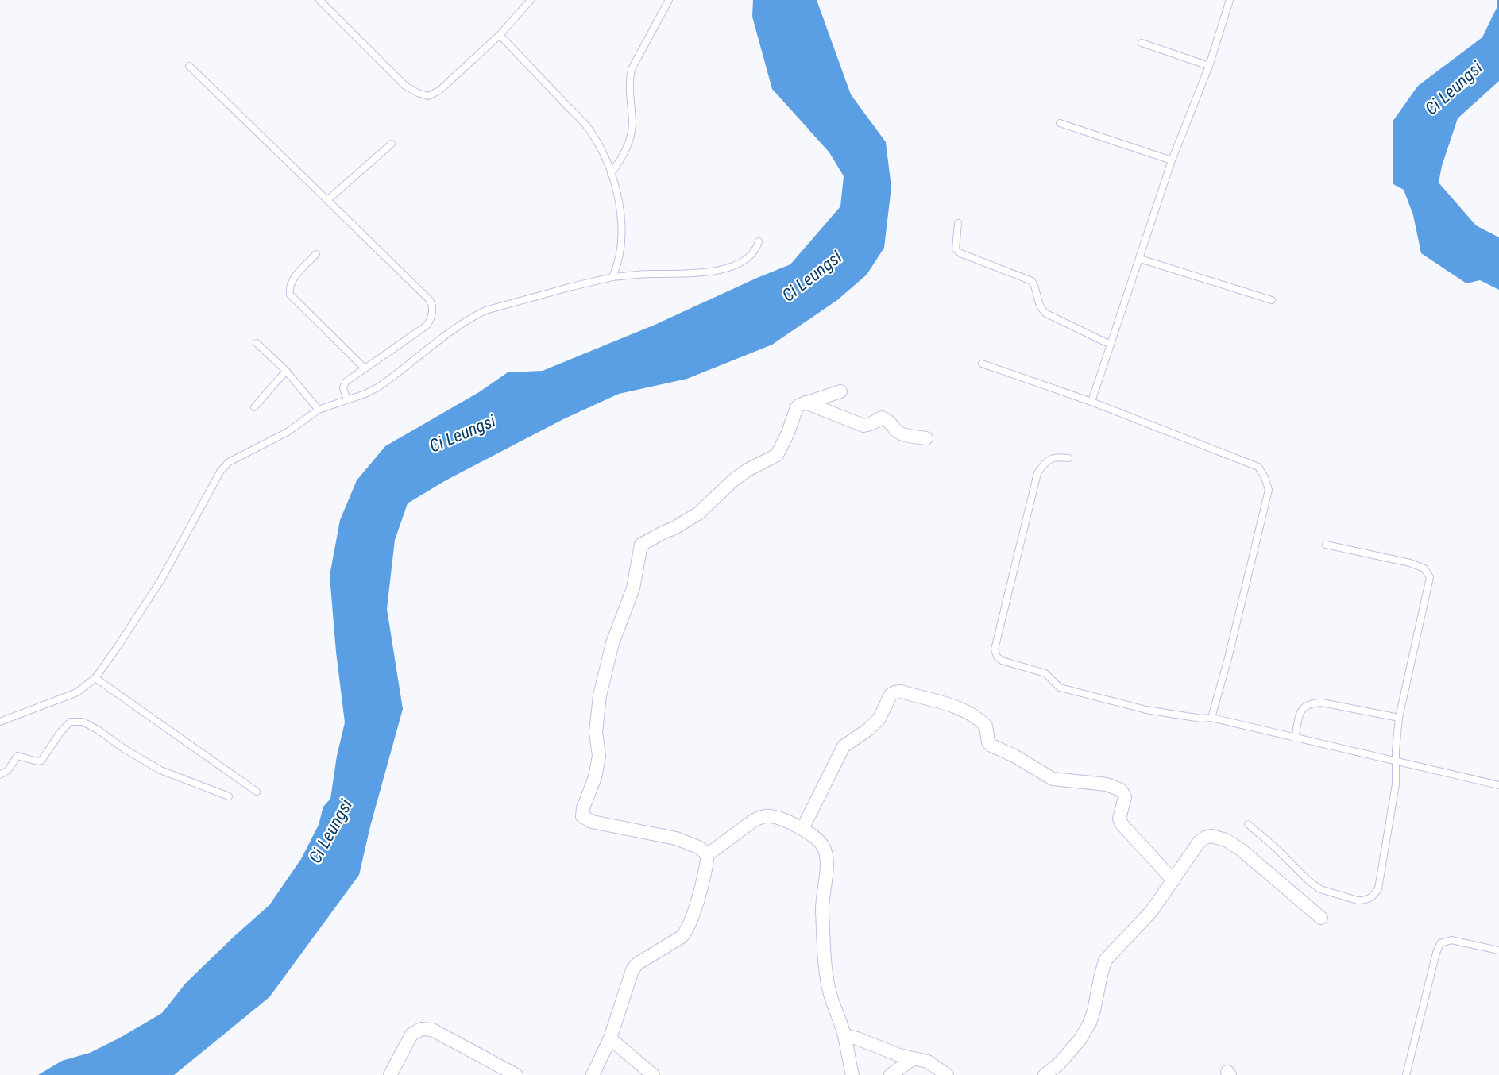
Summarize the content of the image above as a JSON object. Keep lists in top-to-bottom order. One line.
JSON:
{"water":["Ci Leungsi"]}
